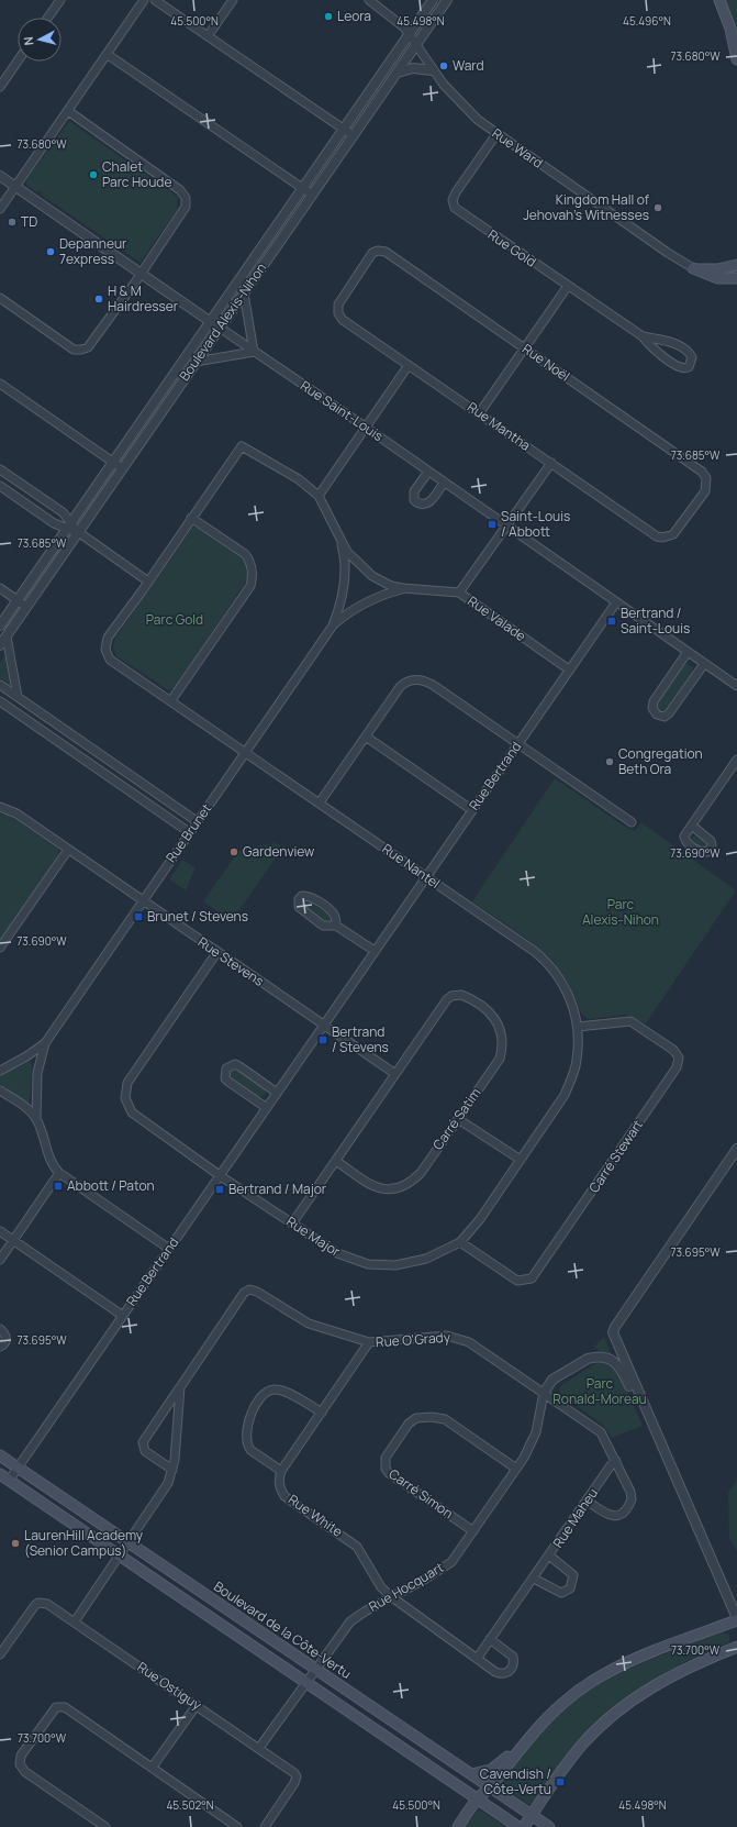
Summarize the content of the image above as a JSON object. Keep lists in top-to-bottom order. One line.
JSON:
{"streets":{"main road":["Boulevard de la Côte-Vertu"],"street":["Rue Ward","Rue Gold","Boulevard Alexis-Nihon","Rue Noël","Rue Saint-Louis","Rue Mantha","Rue Valade","Rue Bertrand","Rue Brunet","Rue Nantel","Rue Stevens","Carré Satim","Carré Stewart","Rue Major","Rue O'Grady","Carré Simon","Rue White","Rue Maheu","Rue Hocquart","Rue Ostiguy"]},"crossings":[["Rue Ward","Rue Gold"],["Rue Ward","Boulevard Alexis-Nihon"],["Boulevard Alexis-Nihon","Rue Saint-Louis"],["Rue Noël","Rue Mantha"],["Rue Saint-Louis","Rue Bertrand"],["Rue Valade","Rue Bertrand"],["Rue Valade","Rue Brunet"],["Rue Bertrand","Rue Nantel"],["Rue Bertrand","Rue Stevens"],["Rue Bertrand","Rue Major"],["Rue Bertrand","Boulevard de la Côte-Vertu"],["Rue Brunet","Rue Nantel"],["Rue Brunet","Rue Stevens"],["Rue Nantel","Carré Stewart"],["Rue Nantel","Rue Major"],["Rue Stevens","Carré Satim"],["Rue Stevens","Rue Major"],["Carré Stewart","Rue Major"],["Rue O'Grady","Rue Hocquart"],["Carré Simon","Rue Hocquart"],["Rue White","Rue Maheu"],["Rue White","Rue Hocquart"],["Rue Hocquart","Boulevard de la Côte-Vertu"],["Rue Hocquart","Rue Ostiguy"]],"parks":["Parc Gold","Parc Alexis-Nihon","Parc Ronald-Moreau"],"places":{"other":["Leora","Ward","Chalet Parc Houde","Kingdom Hall of Jehovah's Witnesses","TD","Depanneur 7express","H & M Hairdresser","Congregation Beth Ora","Gardenview","LaurenHill Academy (Senior Campus)"],"transit":["Saint-Louis / Abbott","Bertrand / Saint-Louis","Brunet / Stevens","Bertrand / Stevens","Abbott / Paton","Bertrand / Major","Cavendish / Côte-Vertu"]},"north":"left","coordinates":["45.500°N","45.498°N","45.496°N","73.680°W","73.685°W","73.690°W","73.695°W","73.700°W","45.502°N"]}
